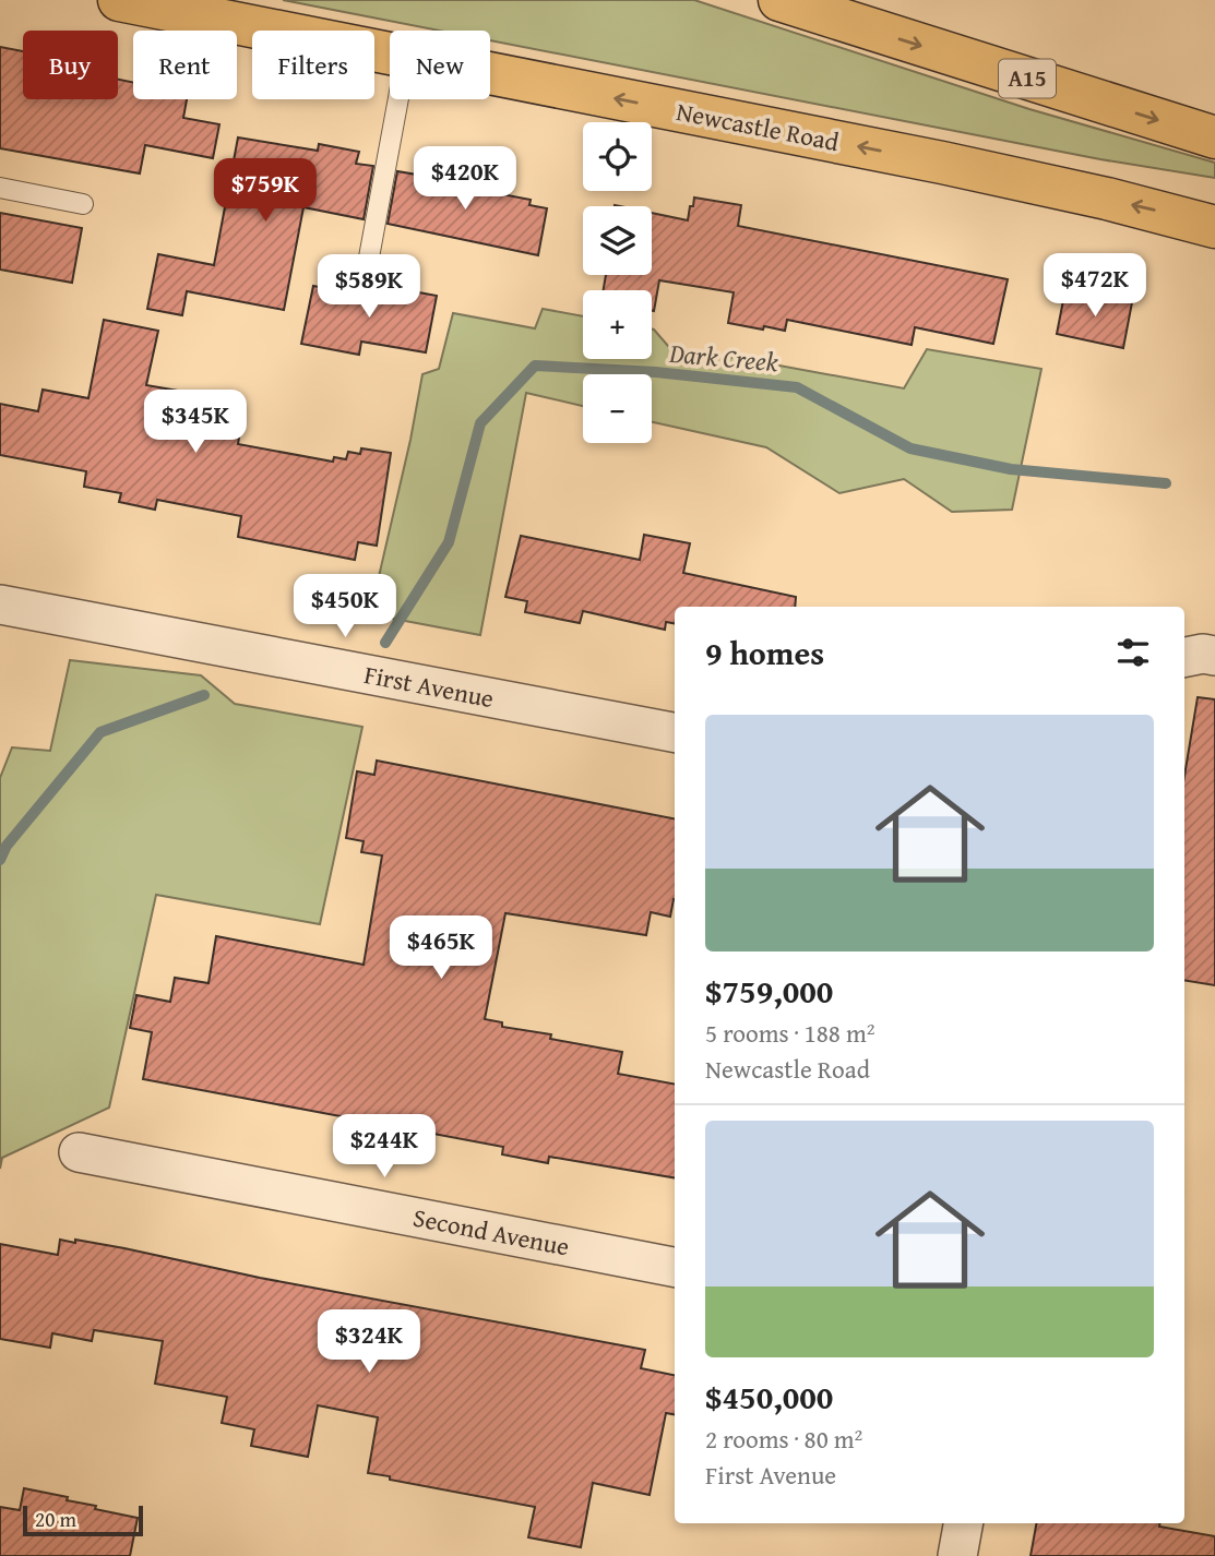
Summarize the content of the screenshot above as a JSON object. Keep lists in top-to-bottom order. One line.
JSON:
{"streets":{"highway":["A15","Newcastle Road"],"street":["First Avenue","Second Avenue"]},"water":["Dark Creek"],"scale_bar":"20 m","page":{"chip":["Buy","Rent","Filters","New"],"map_buttons":["+","−"],"price":["$420K","$759K","$472K","$589K","$345K","$450K","$465K","$244K","$324K"],"heading":"9 homes","list":[{"name":"$759,000","note":"5 rooms · 188 m² · Newcastle Road"},{"name":"$450,000","note":"2 rooms · 80 m² · First Avenue"}],"scale":"20 m"}}
